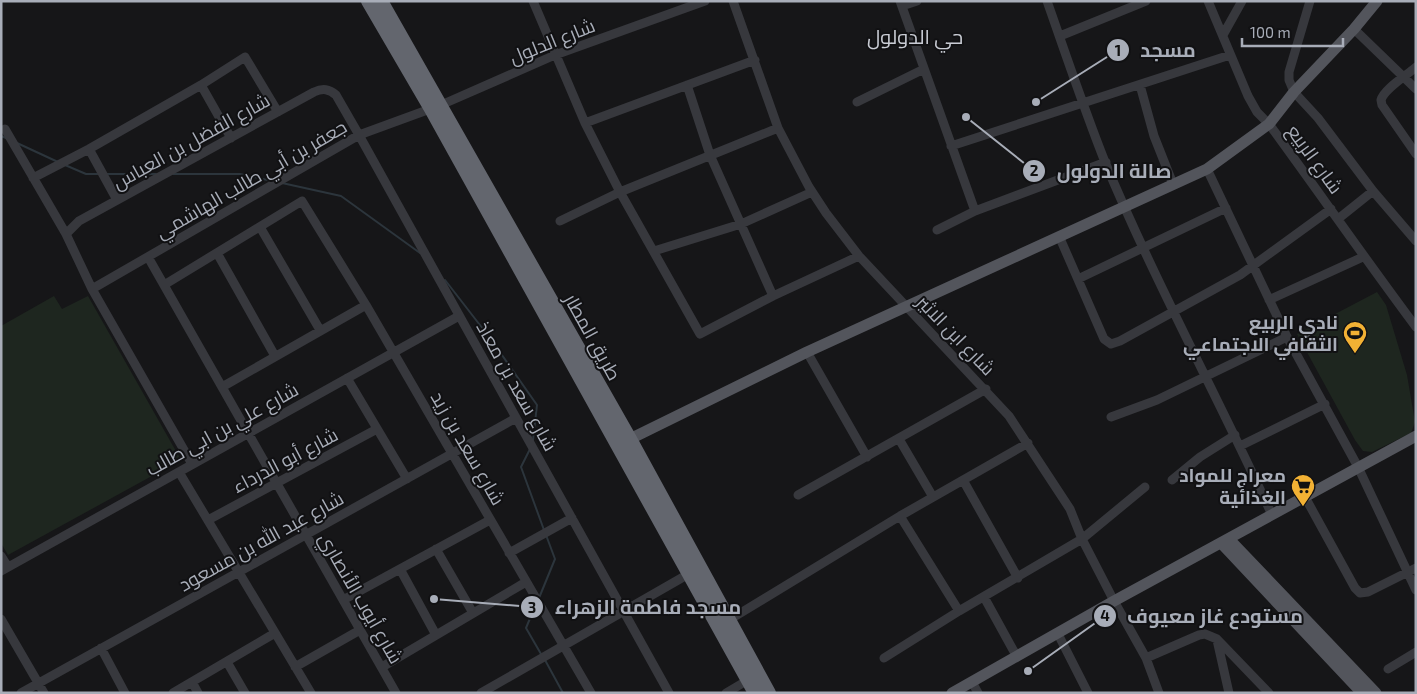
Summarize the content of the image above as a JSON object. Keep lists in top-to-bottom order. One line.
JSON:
{"streets":{"highway":["طريق المطار"],"street":["شارع الدلول","شارع الفضل بن العباس","شارع الربيع","جعفر بن أبي طالب الهاشمي","شارع ابن الاثير","شارع سعد بن معاذ","شارع علي بن ابي طالب","شارع سعد بن زيد","شارع أبو الدرداء","شارع عبد الله بن مسعود","شارع أيوب الأنصاري"]},"crossings":[["شارع الدلول","جعفر بن أبي طالب الهاشمي"],["شارع الدلول","طريق المطار"],["شارع الفضل بن العباس","شارع سعد بن معاذ"],["جعفر بن أبي طالب الهاشمي","طريق المطار"],["جعفر بن أبي طالب الهاشمي","شارع سعد بن معاذ"],["جعفر بن أبي طالب الهاشمي","شارع أيوب الأنصاري"],["شارع سعد بن معاذ","شارع علي بن ابي طالب"],["شارع سعد بن معاذ","شارع عبد الله بن مسعود"],["شارع علي بن ابي طالب","شارع سعد بن زيد"],["شارع علي بن ابي طالب","شارع أيوب الأنصاري"],["شارع سعد بن زيد","شارع عبد الله بن مسعود"],["شارع أبو الدرداء","شارع أيوب الأنصاري"],["شارع عبد الله بن مسعود","شارع أيوب الأنصاري"]],"districts":["حي الدولول"],"places":{"other":["مسجد","صالة الدولول","مسجد فاطمة الزهراء","مستودع غاز معيوف"],"sports":["نادي الربيع الثقافي الاجتماعي"],"supermarket":["معراج للمواد الغذائية"]},"scale_bar":"100 m"}
